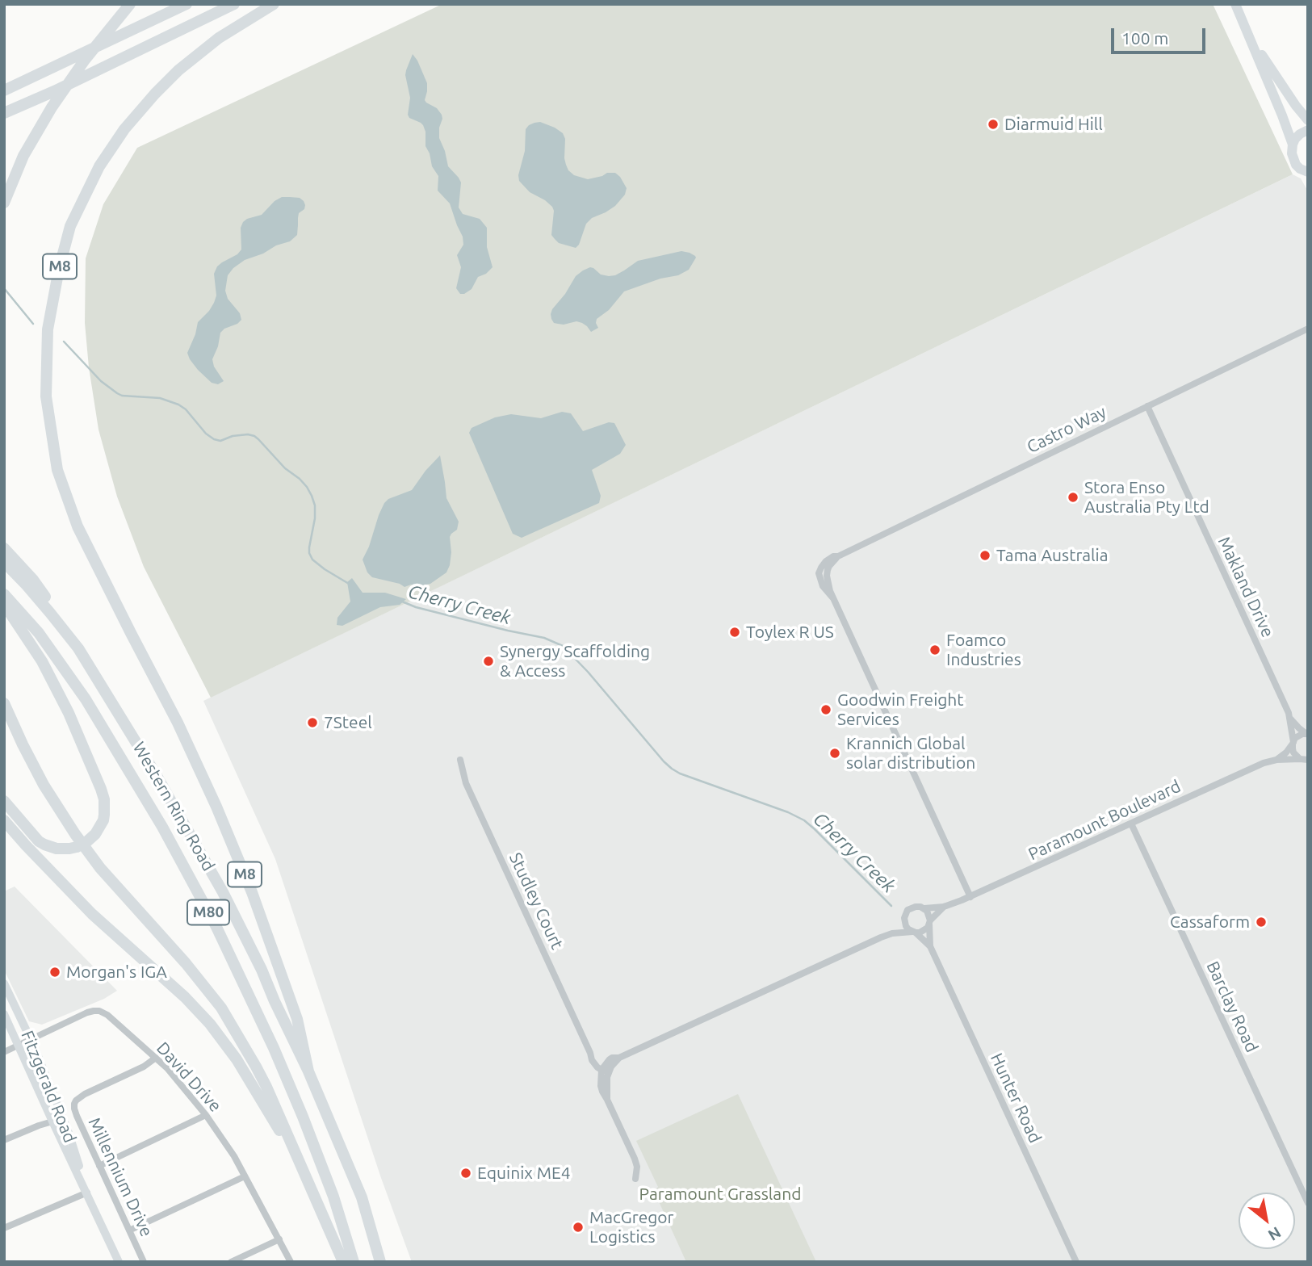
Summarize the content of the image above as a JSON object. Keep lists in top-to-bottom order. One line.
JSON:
{"streets":{"highway":["M8","Western Ring Road","M80"],"street":["Castro Way","Makland Drive","Paramount Boulevard","Studley Court","Barclay Road","David Drive","Fitzgerald Road","Hunter Road","Millennium Drive"]},"crossings":[["M8","Western Ring Road"],["Castro Way","Makland Drive"],["Castro Way","Paramount Boulevard"],["Makland Drive","Paramount Boulevard"],["Paramount Boulevard","Barclay Road"],["Paramount Boulevard","Hunter Road"],["David Drive","Fitzgerald Road"],["David Drive","Millennium Drive"]],"water":["Cherry Creek"],"parks":["Paramount Grassland"],"places":["Diarmuid Hill","Stora Enso Australia Pty Ltd","Tama Australia","Toylex R US","Foamco Industries","Synergy Scaffolding & Access","Goodwin Freight Services","7Steel","Krannich Global solar distribution","Cassaform","Morgan's IGA","Equinix ME4","MacGregor Logistics"],"scale_bar":"100 m","north":"bottom right"}
